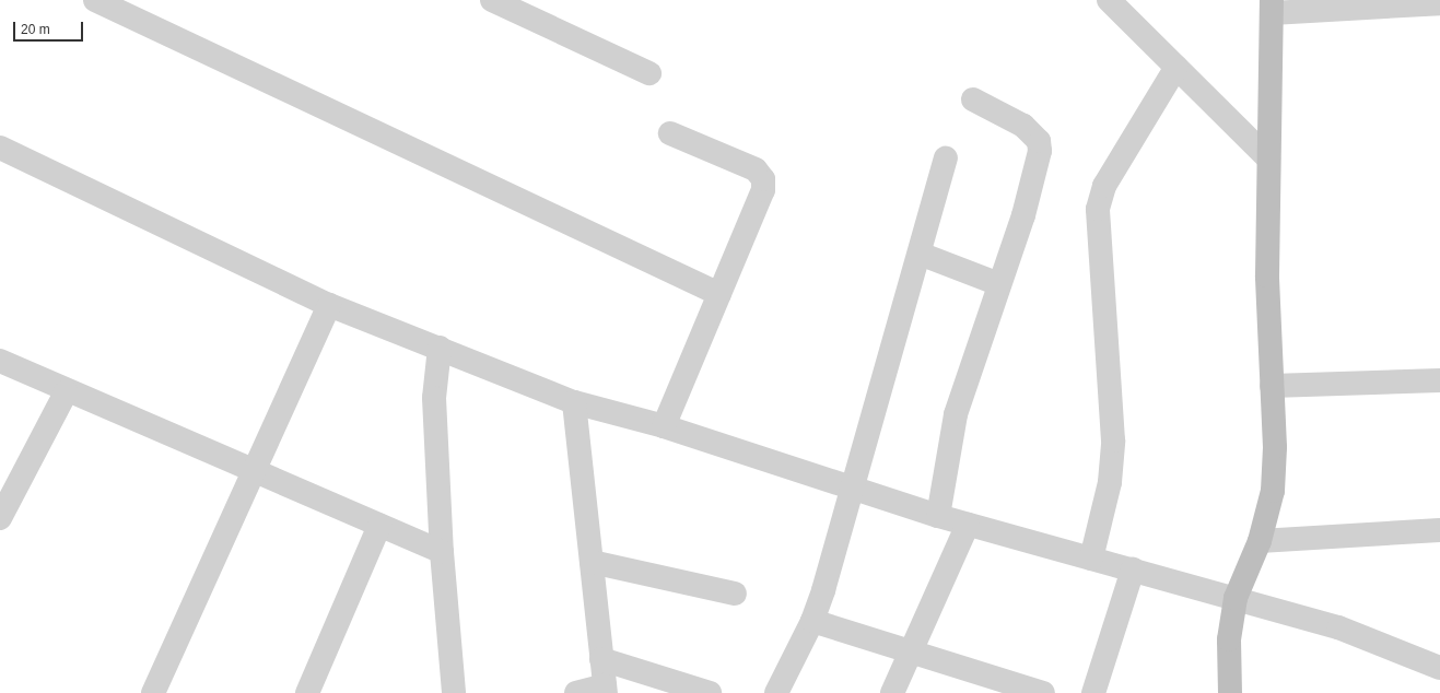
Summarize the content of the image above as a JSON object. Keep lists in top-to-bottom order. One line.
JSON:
{"scale_bar":"20 m"}
